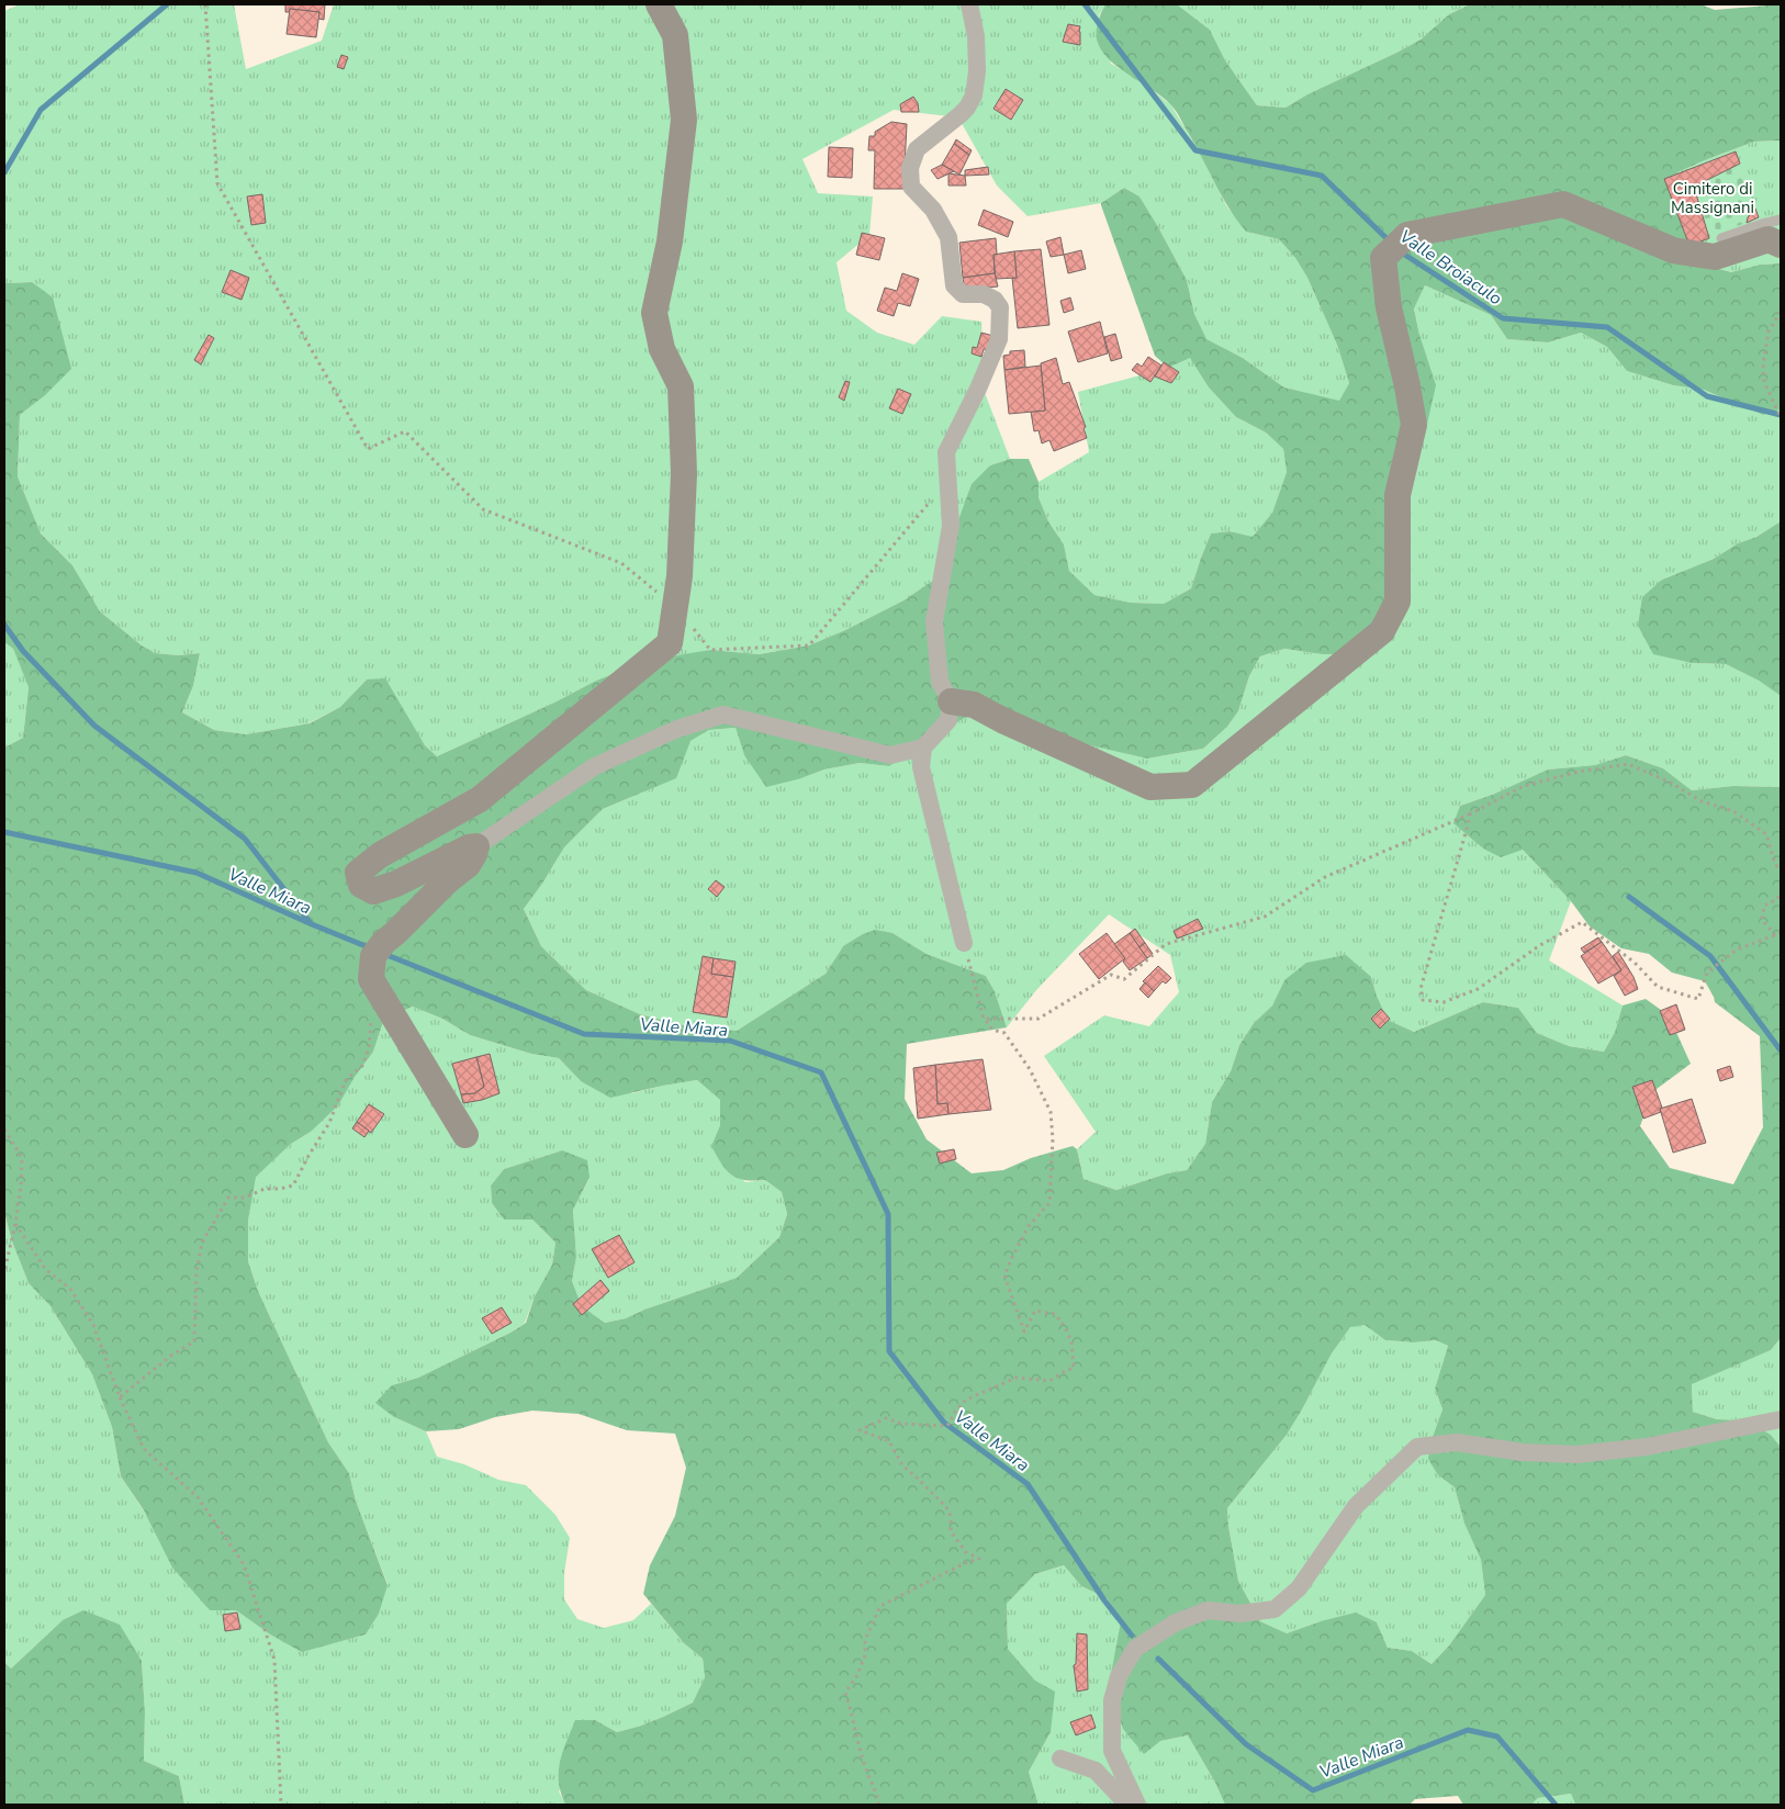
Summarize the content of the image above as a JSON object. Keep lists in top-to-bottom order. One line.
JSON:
{"water":["Valle Broiaculo","Valle Miara"],"parks":["Cimitero di Massignani"]}
